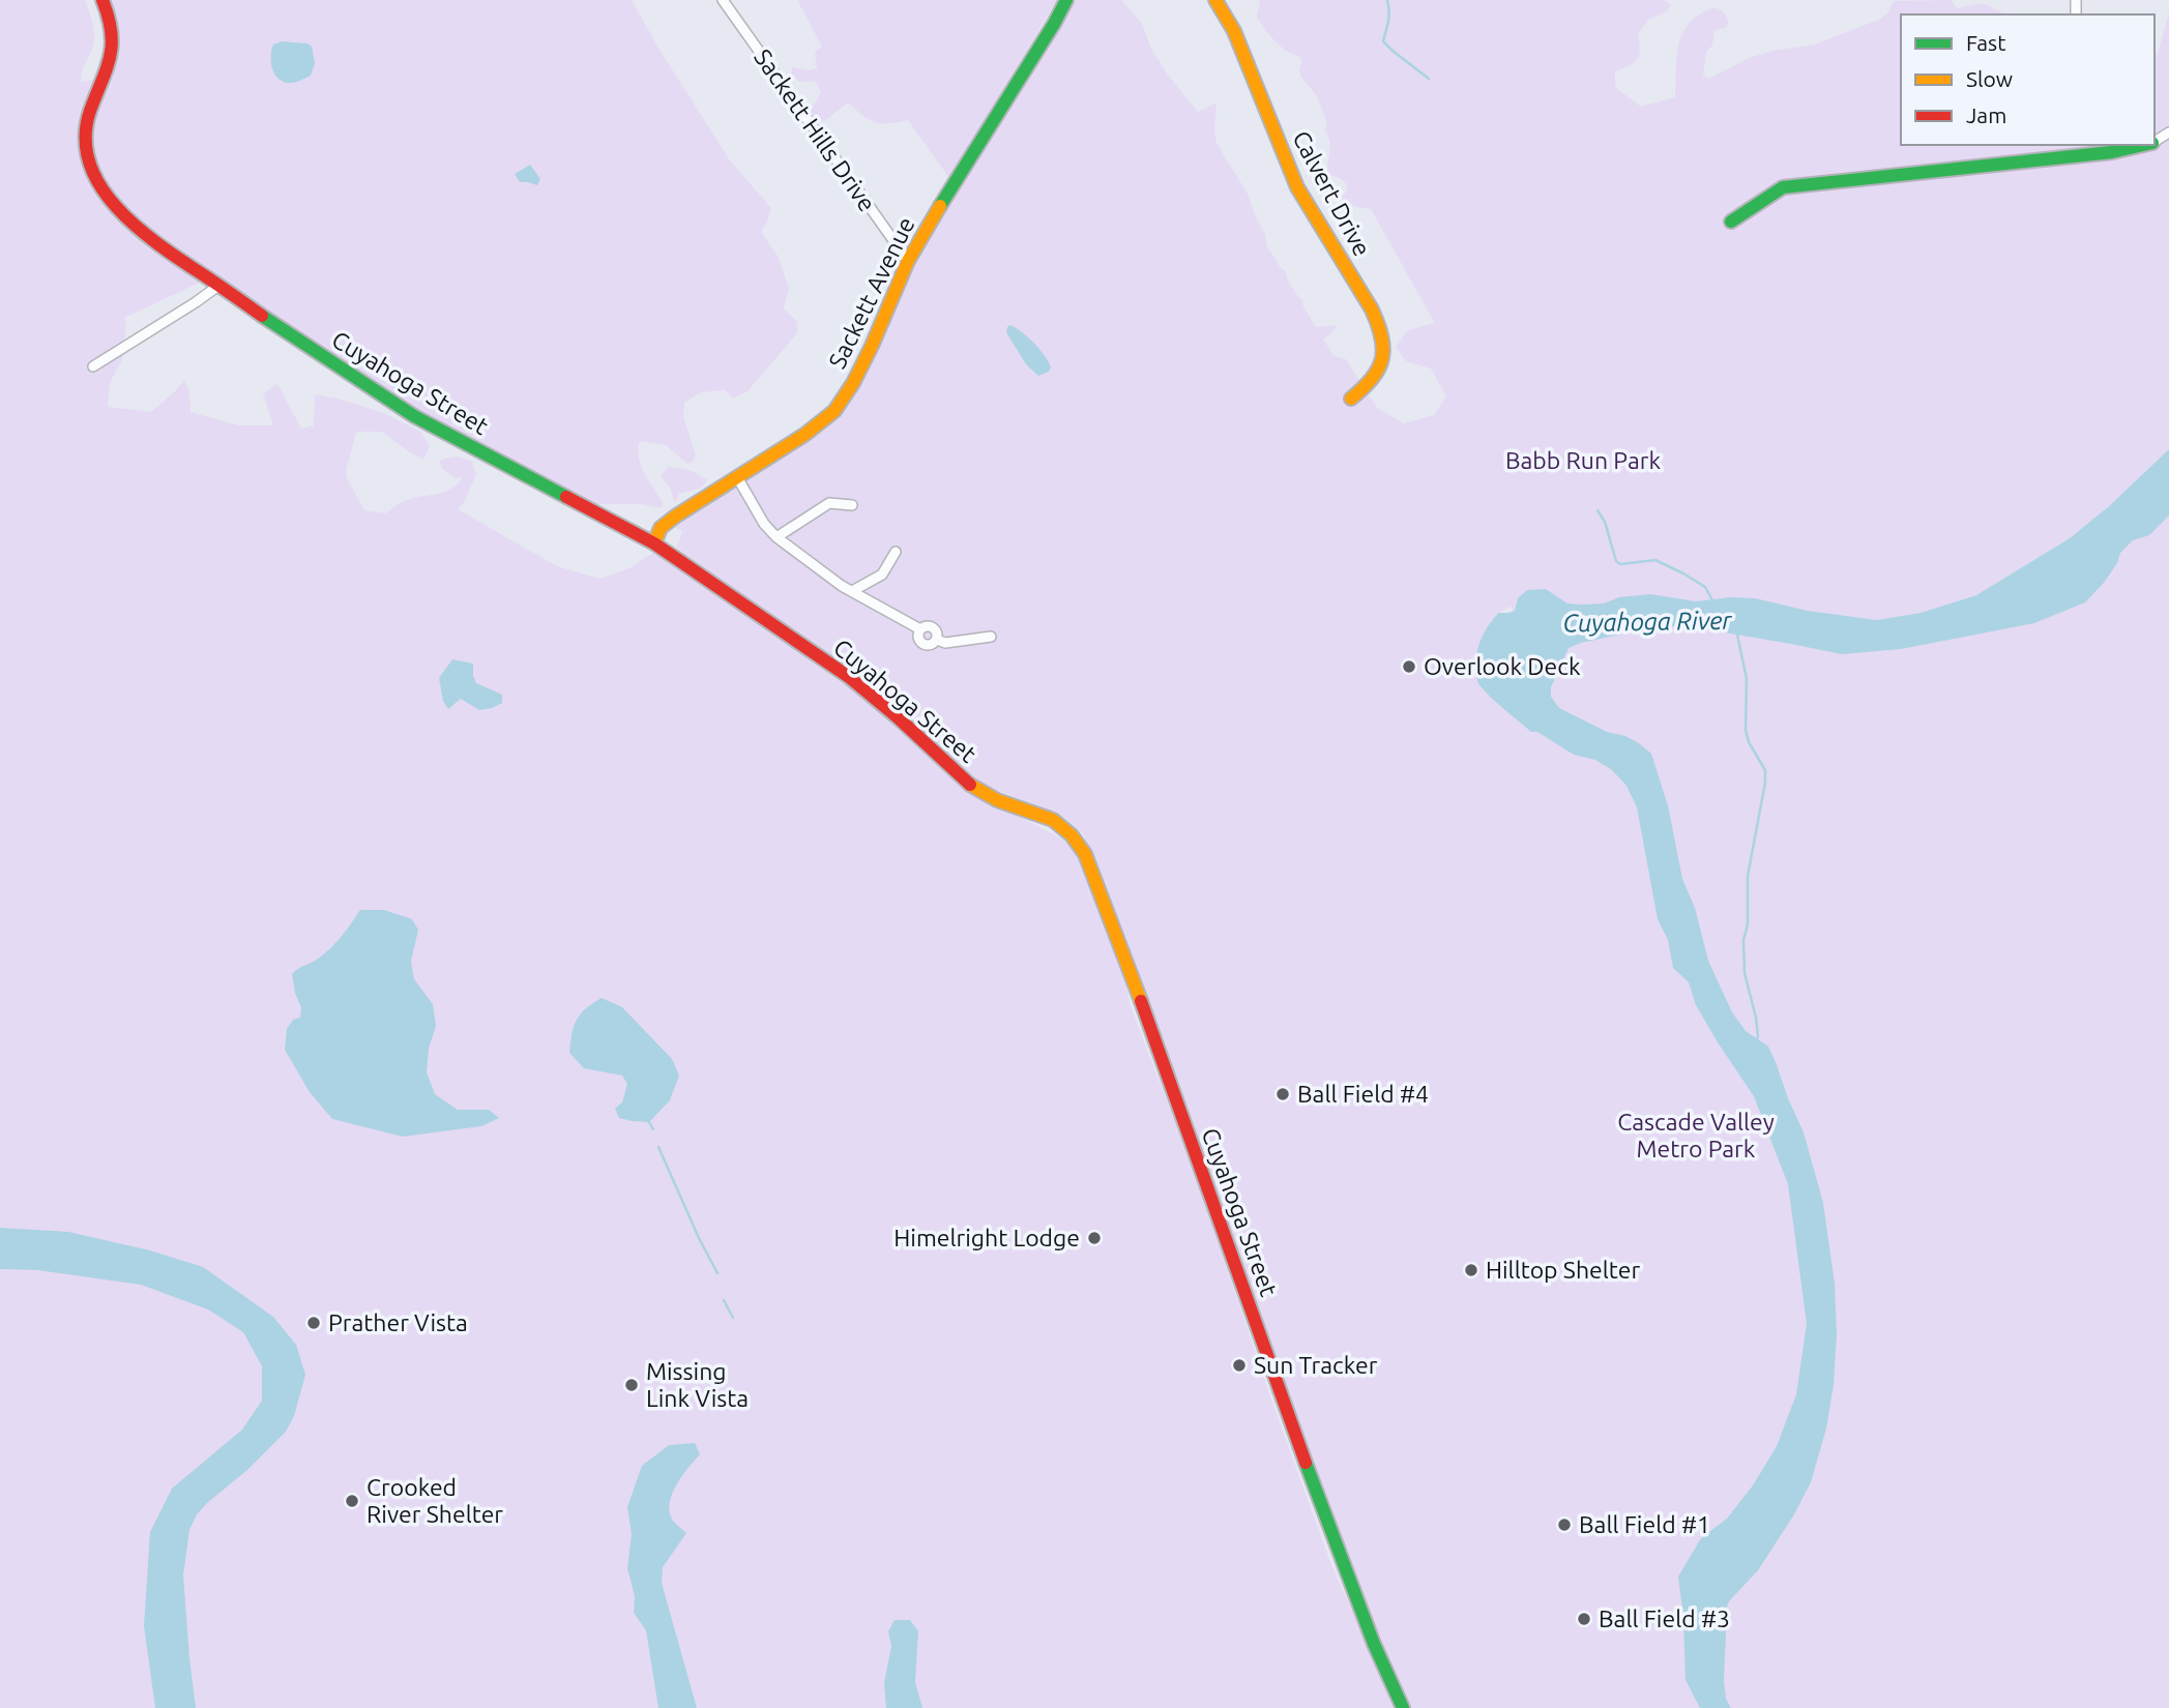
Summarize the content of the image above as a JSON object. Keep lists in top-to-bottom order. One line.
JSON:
{"streets":{"street":["Sackett Hills Drive","Calvert Drive","Sackett Avenue","Cuyahoga Street"]},"crossings":[["Sackett Hills Drive","Sackett Avenue"],["Sackett Avenue","Cuyahoga Street"]],"water":["Cuyahoga River"],"parks":["Babb Run Park","Cascade Valley Metro Park"],"places":["Overlook Deck","Ball Field #4","Himelright Lodge","Hilltop Shelter","Prather Vista","Sun Tracker","Missing Link Vista","Crooked River Shelter","Ball Field #1","Ball Field #3"],"legend":["Fast","Slow","Jam"]}
